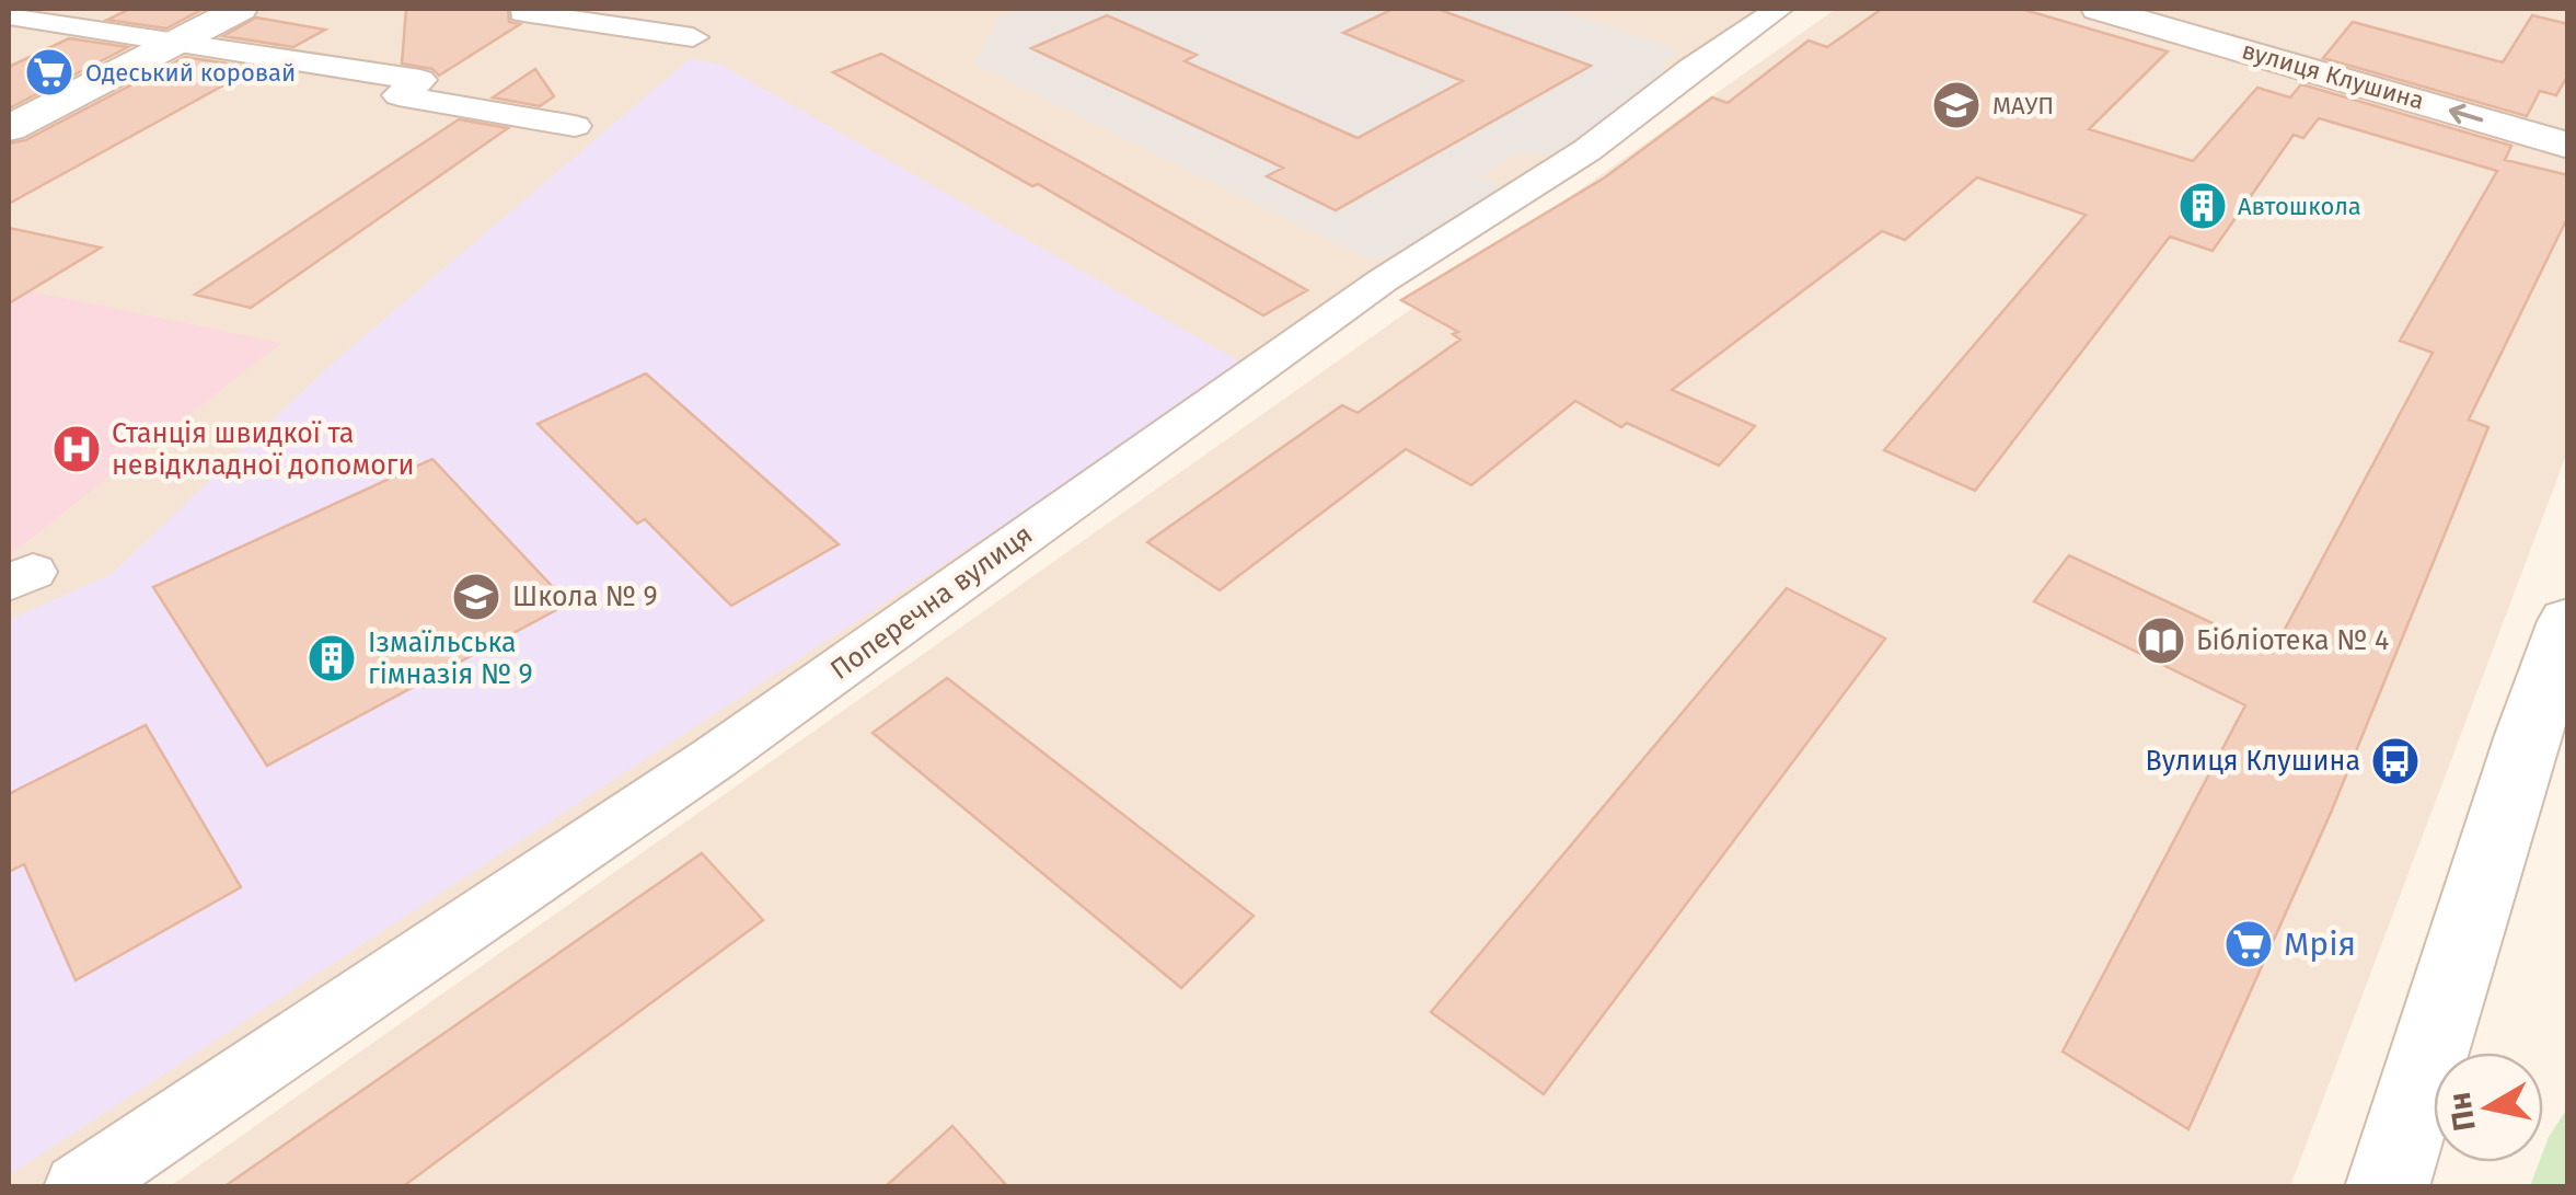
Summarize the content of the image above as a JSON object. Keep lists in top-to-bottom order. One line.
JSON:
{"streets":{"street":["вулиця Клушина","Поперечна вулиця"]},"one_way":["вулиця Клушина"],"places":{"supermarket":["Одеський коровай","Мрія"],"school or university":["МАУП","Школа № 9"],"building":["Автошкола","Ізмаїльська гімназія № 9"],"hospital":["Станція швидкої та невідкладної допомоги"],"library":["Бібліотека № 4"],"bus stop":["Вулиця Клушина"]},"north":"left"}
